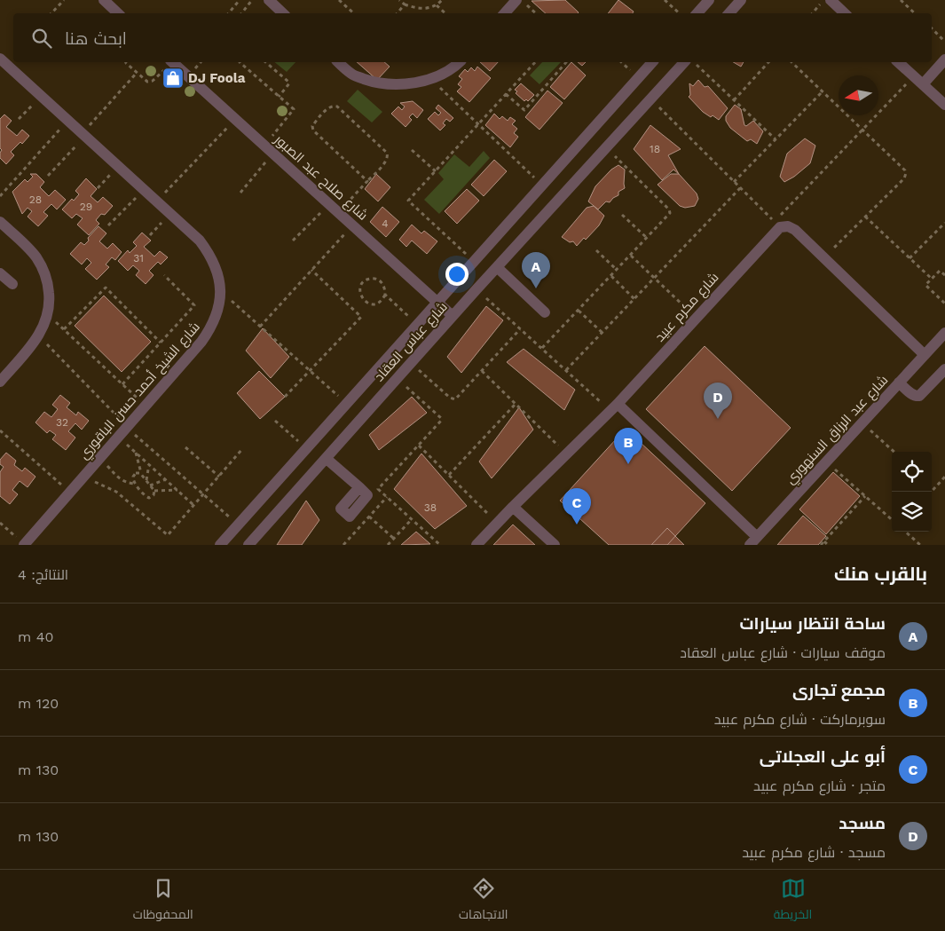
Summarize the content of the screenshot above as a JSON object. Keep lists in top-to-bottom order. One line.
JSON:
{"streets":{"street":["شارع صلاح عبد الصبور","شارع مكرم عبيد","شارع عباس العقاد","شارع الشيخ أحمد حسن الباقوري","شارع عبد الرزاق السنهوري"]},"crossings":[["شارع صلاح عبد الصبور","شارع عباس العقاد"]],"places":{"shop":["DJ Foola"]},"house_numbers":["18","28","29","4","31","32","38"],"north":"left","page":{"search":"ابحث هنا","pins":["A","D","B","C"],"heading":["بالقرب منك","النتائج: 4"],"list":[{"mark":"A","name":"ساحة انتظار سيارات","note":"موقف سيارات · شارع عباس العقاد","value":"40 m"},{"mark":"B","name":"مجمع تجارى","note":"سوبرماركت · شارع مكرم عبيد","value":"120 m"},{"mark":"C","name":"أبو على العجلاتى","note":"متجر · شارع مكرم عبيد","value":"130 m"},{"mark":"D","name":"مسجد","note":"مسجد · شارع مكرم عبيد","value":"130 m"}],"nav":["الخريطة","الاتجاهات","المحفوظات"]}}
